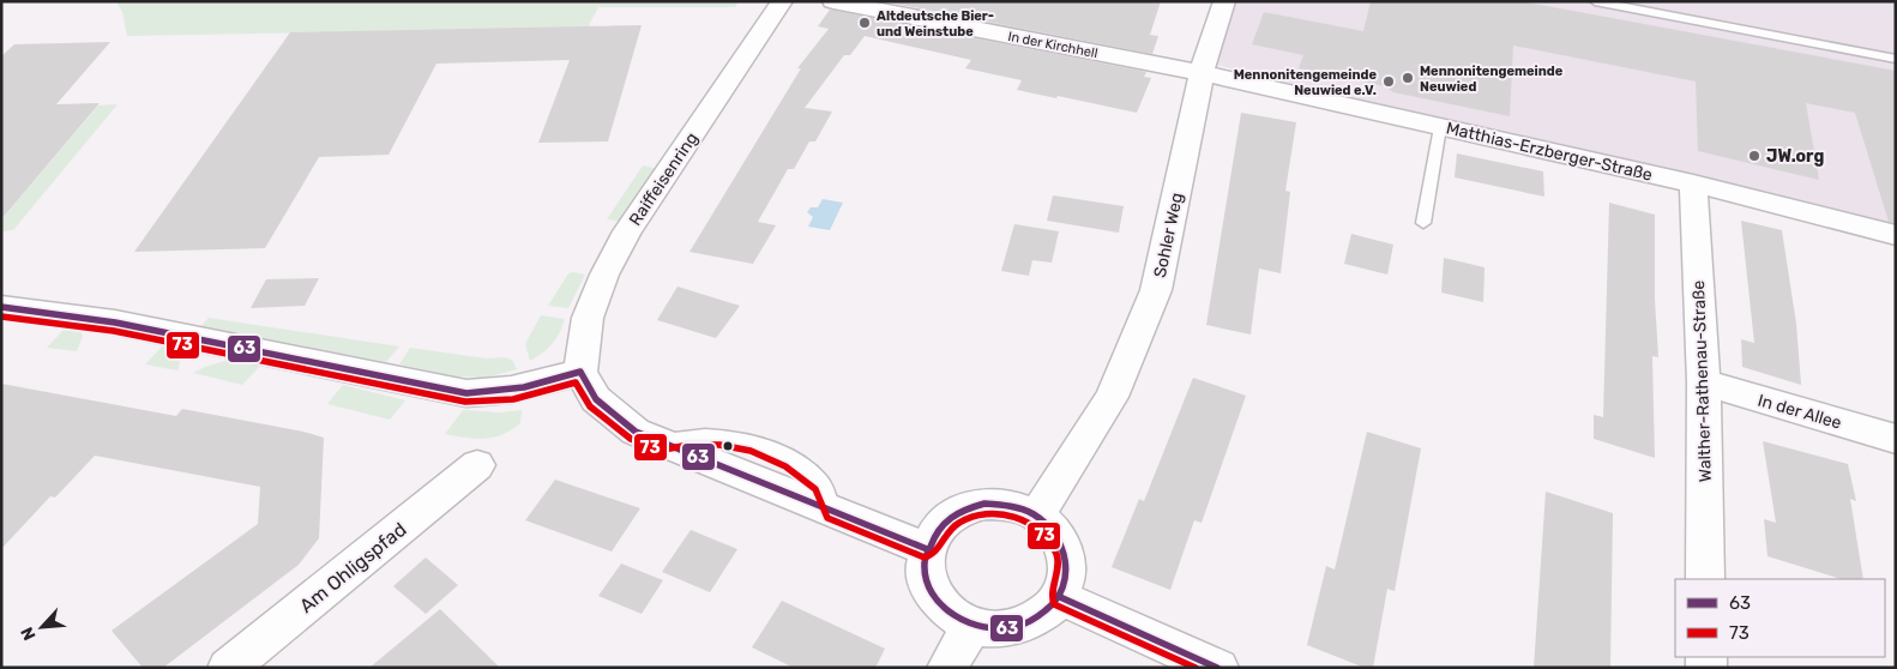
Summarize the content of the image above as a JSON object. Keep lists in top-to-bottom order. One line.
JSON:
{"streets":{"street":["In der Kirchhell","Matthias-Erzberger-Straße","Raiffeisenring","Sohler Weg","Walther-Rathenau-Straße","In der Allee","Am Ohligspfad"]},"crossings":[["In der Kirchhell","Matthias-Erzberger-Straße"],["In der Kirchhell","Sohler Weg"],["Matthias-Erzberger-Straße","Sohler Weg"],["Matthias-Erzberger-Straße","Walther-Rathenau-Straße"],["Walther-Rathenau-Straße","In der Allee"]],"places":["Altdeutsche Bier- und Weinstube","Mennonitengemeinde Neuwied","Mennonitengemeinde Neuwied e.V.","JW.org"],"lines":["transit line 63","transit line 73"],"legend":["63","73"],"north":"bottom left"}
